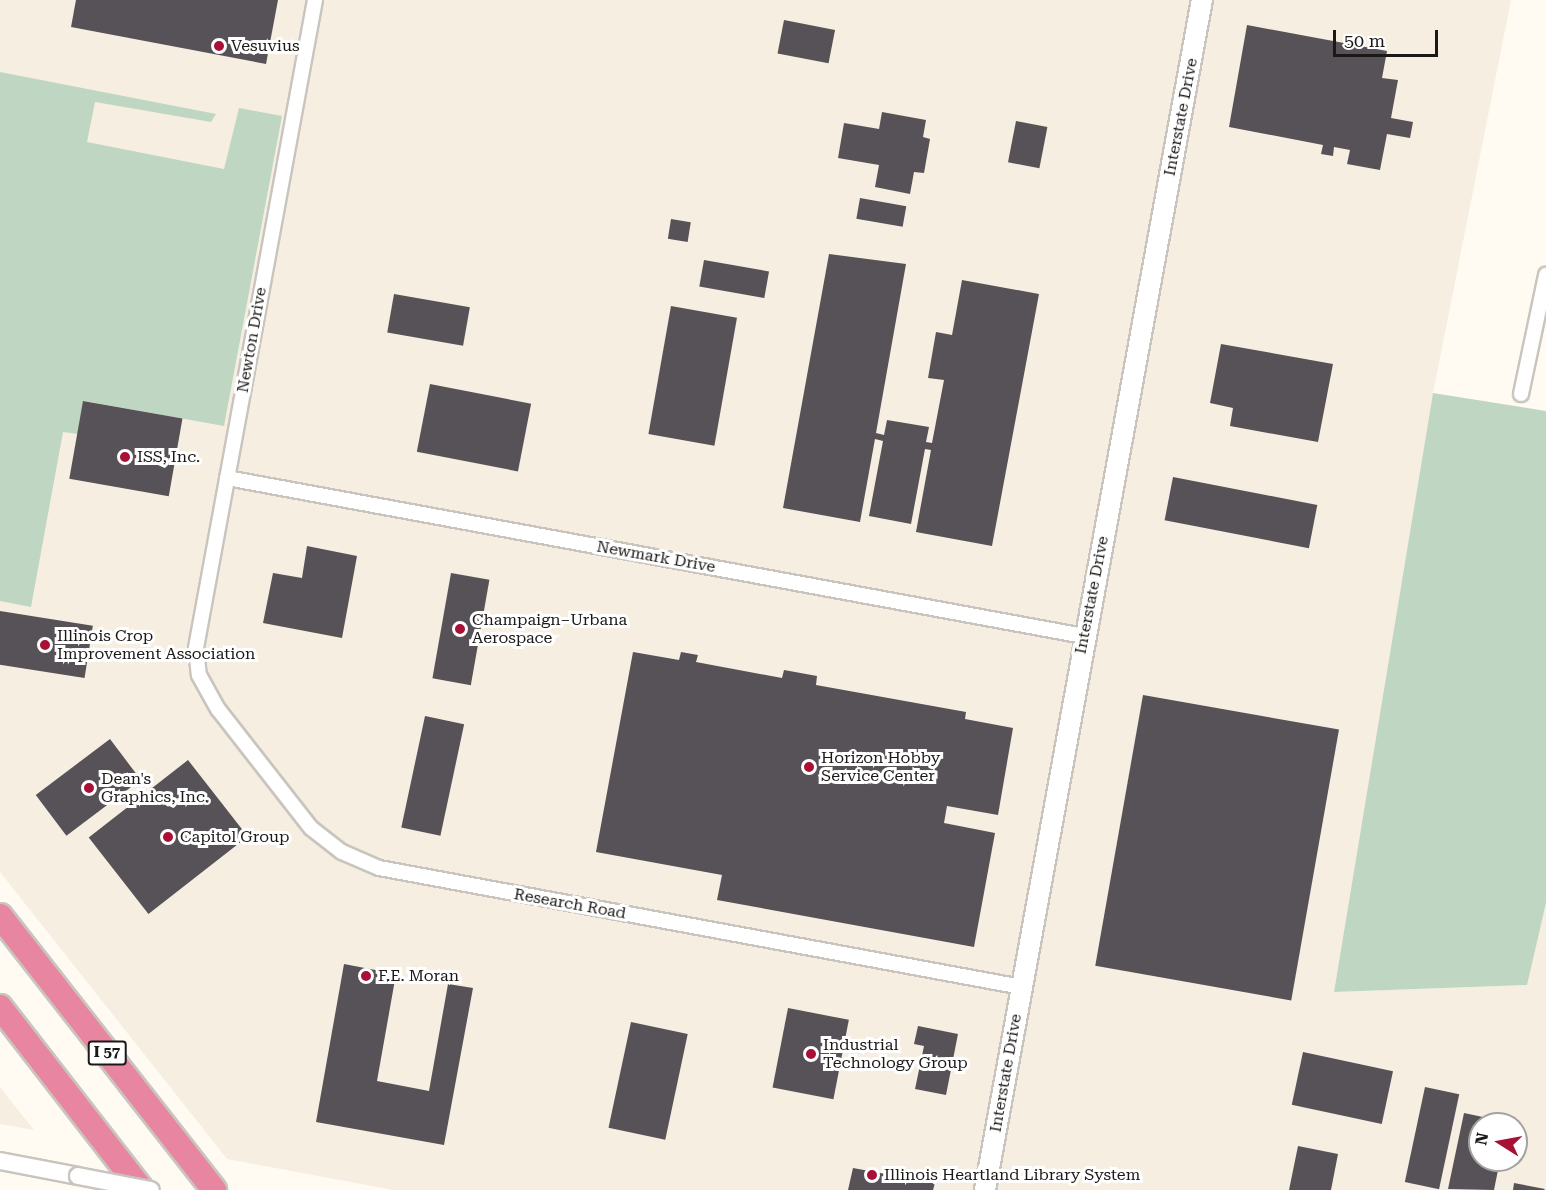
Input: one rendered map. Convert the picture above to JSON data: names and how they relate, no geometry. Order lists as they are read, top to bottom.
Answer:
{
  "streets": {
    "highway": ["I 57"],
    "main road": ["Interstate Drive"],
    "street": ["Newton Drive", "Newmark Drive", "Research Road"]
  },
  "crossings": [
    ["Interstate Drive", "Newmark Drive"],
    ["Interstate Drive", "Research Road"],
    ["Newton Drive", "Newmark Drive"],
    ["Newton Drive", "Research Road"]
  ],
  "places": [
    "Vesuvius",
    "ISS, Inc.",
    "Champaign–Urbana Aerospace",
    "Illinois Crop Improvement Association",
    "Horizon Hobby Service Center",
    "Dean's Graphics, Inc.",
    "Capitol Group",
    "F.E. Moran",
    "Industrial Technology Group",
    "Illinois Heartland Library System"
  ],
  "scale_bar": "50 m",
  "north": "left"
}
